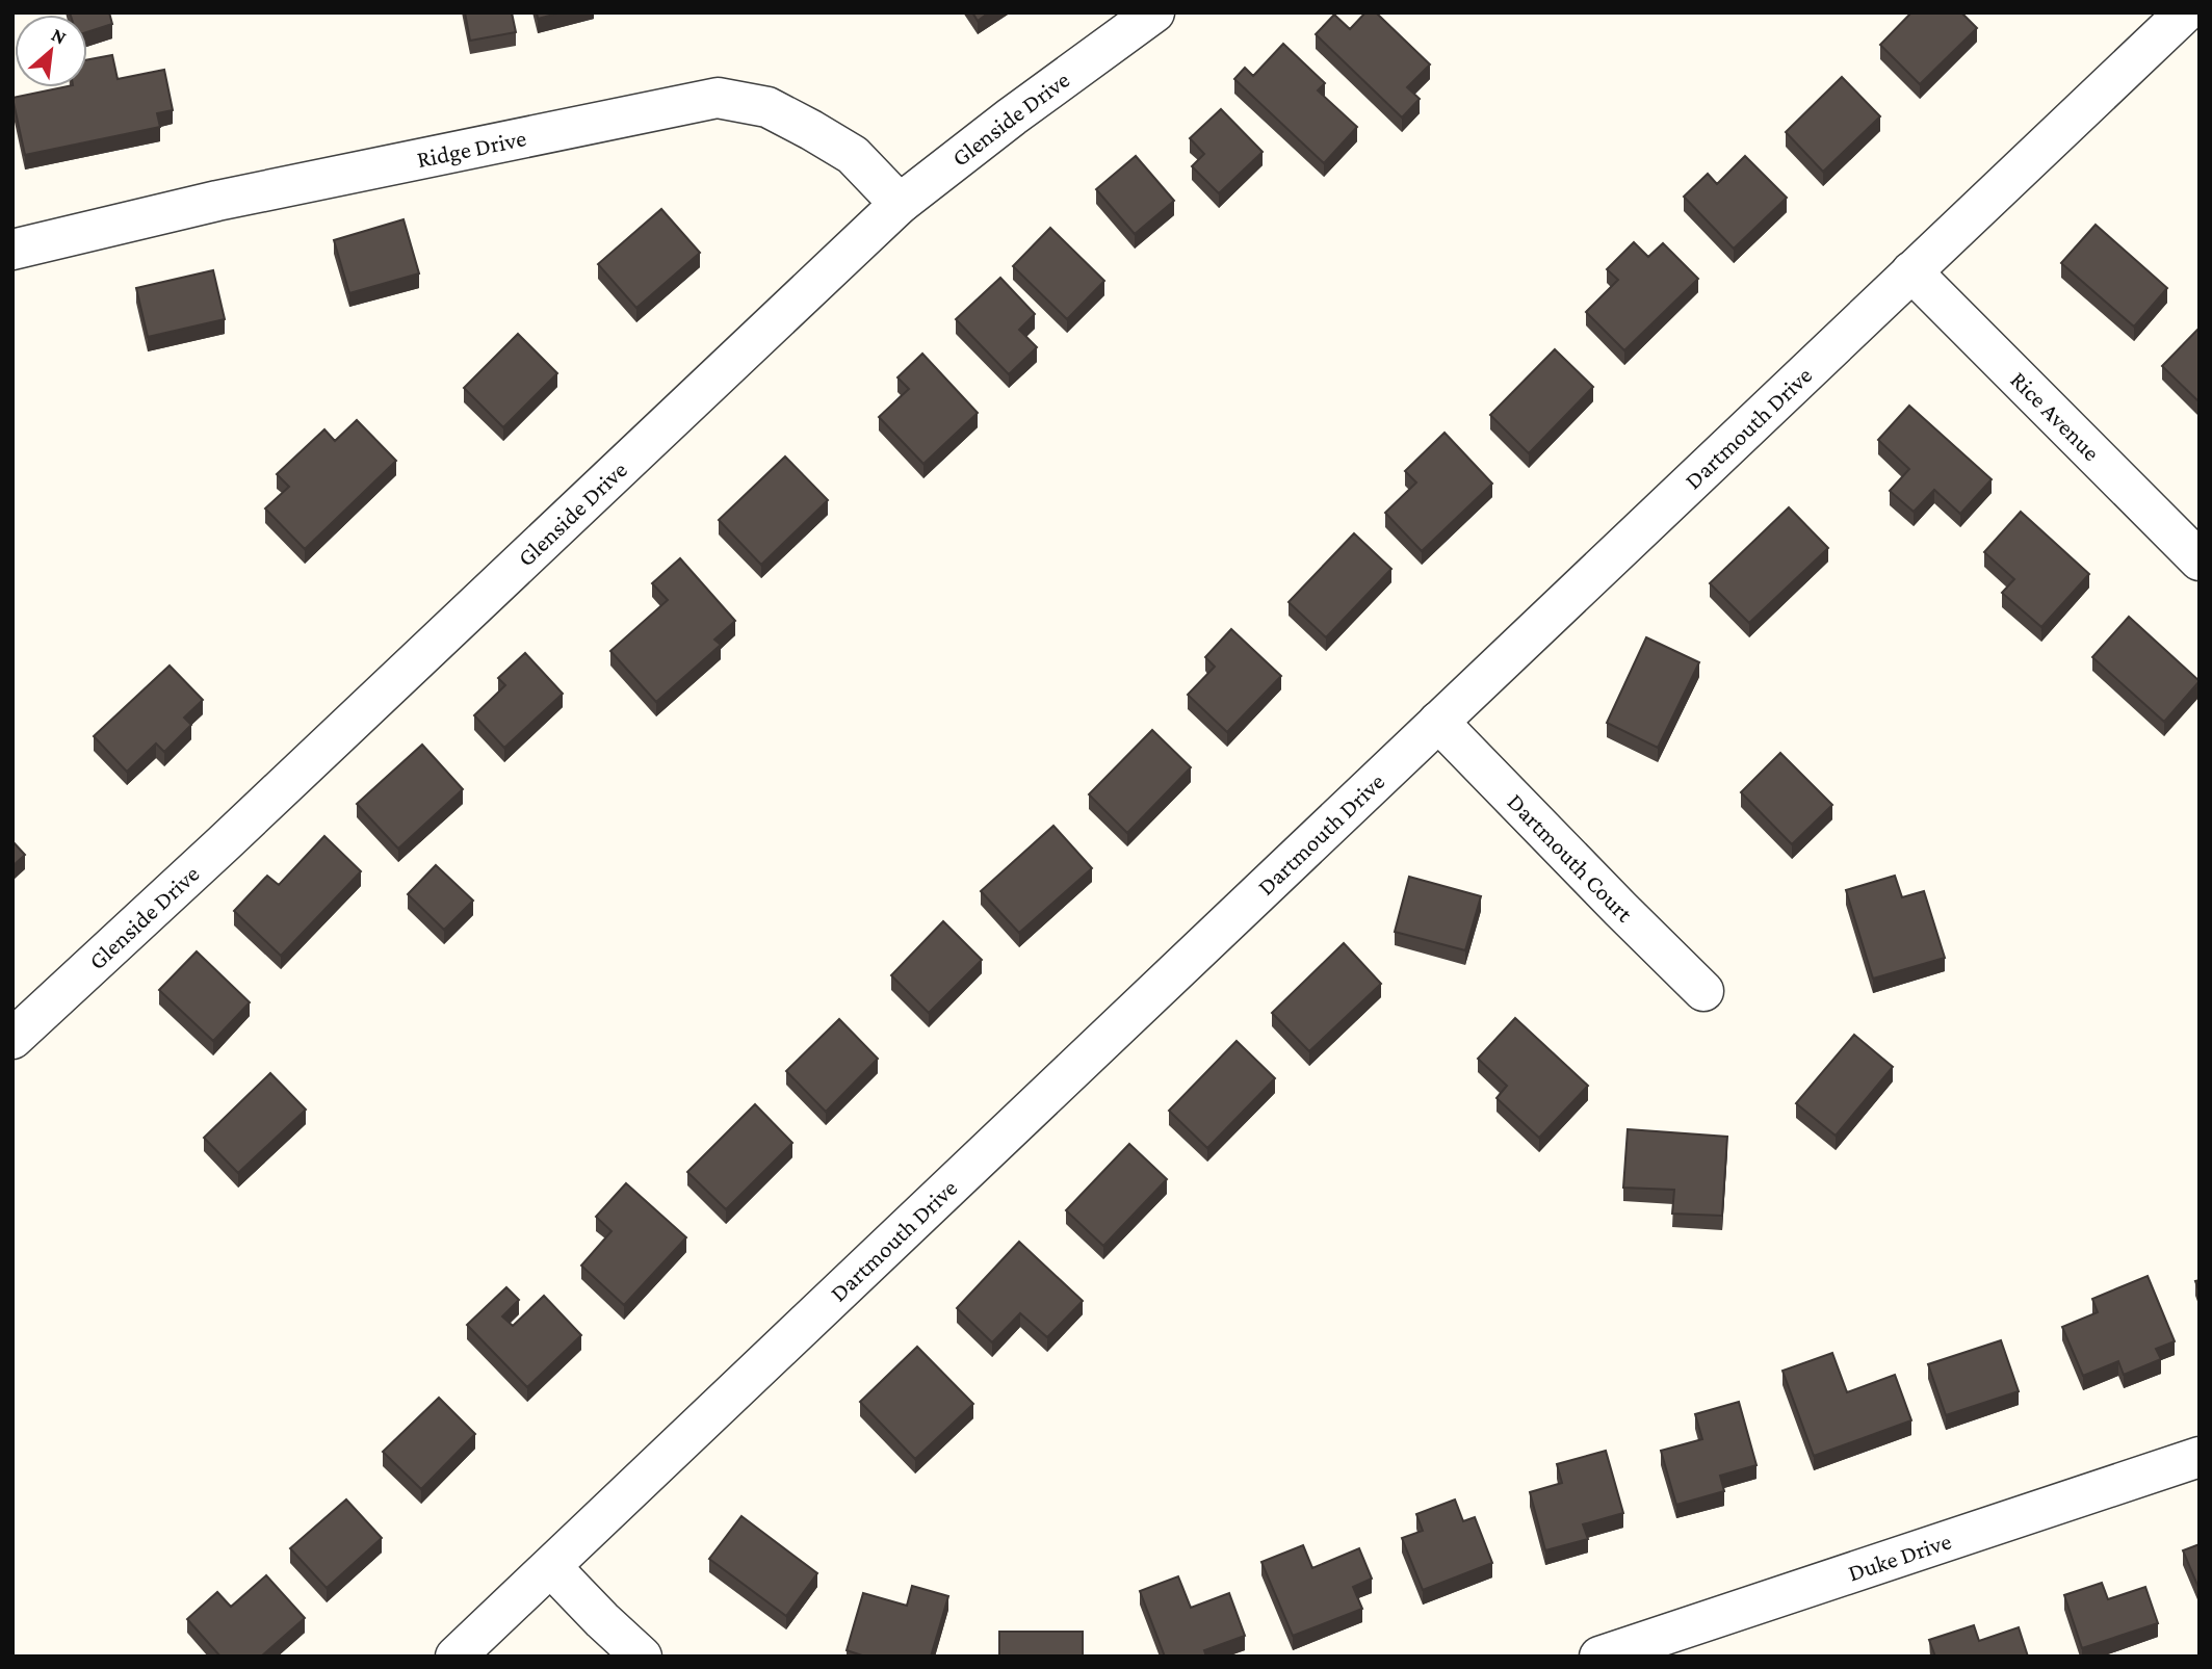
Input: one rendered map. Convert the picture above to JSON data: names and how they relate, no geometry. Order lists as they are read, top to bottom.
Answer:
{
  "streets": {
    "street": [
      "Glenside Drive",
      "Ridge Drive",
      "Rice Avenue",
      "Dartmouth Drive",
      "Dartmouth Court",
      "Duke Drive"
    ]
  },
  "crossings": [
    ["Glenside Drive", "Ridge Drive"],
    ["Rice Avenue", "Dartmouth Drive"],
    ["Dartmouth Drive", "Dartmouth Court"]
  ],
  "north": "top right"
}
